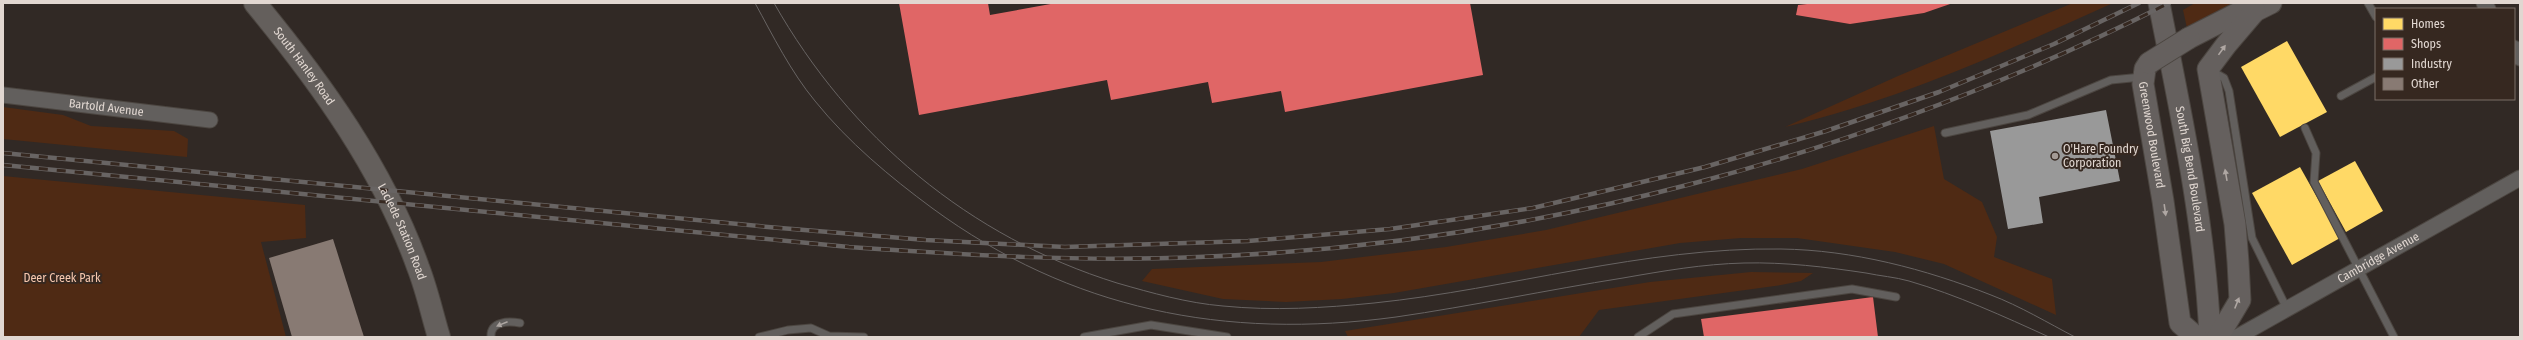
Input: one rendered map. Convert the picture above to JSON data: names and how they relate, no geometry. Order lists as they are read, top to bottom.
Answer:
{
  "streets": {
    "main road": ["South Hanley Road", "Laclede Station Road"],
    "street": [
      "Bartold Avenue",
      "Greenwood Boulevard",
      "South Big Bend Boulevard",
      "Cambridge Avenue"
    ]
  },
  "crossings": [
    ["South Hanley Road", "Laclede Station Road"]
  ],
  "parks": ["Deer Creek Park"],
  "places": ["O'Hare Foundry Corporation"],
  "legend": [
    "Homes",
    "Shops",
    "Industry",
    "Other"
  ]
}
